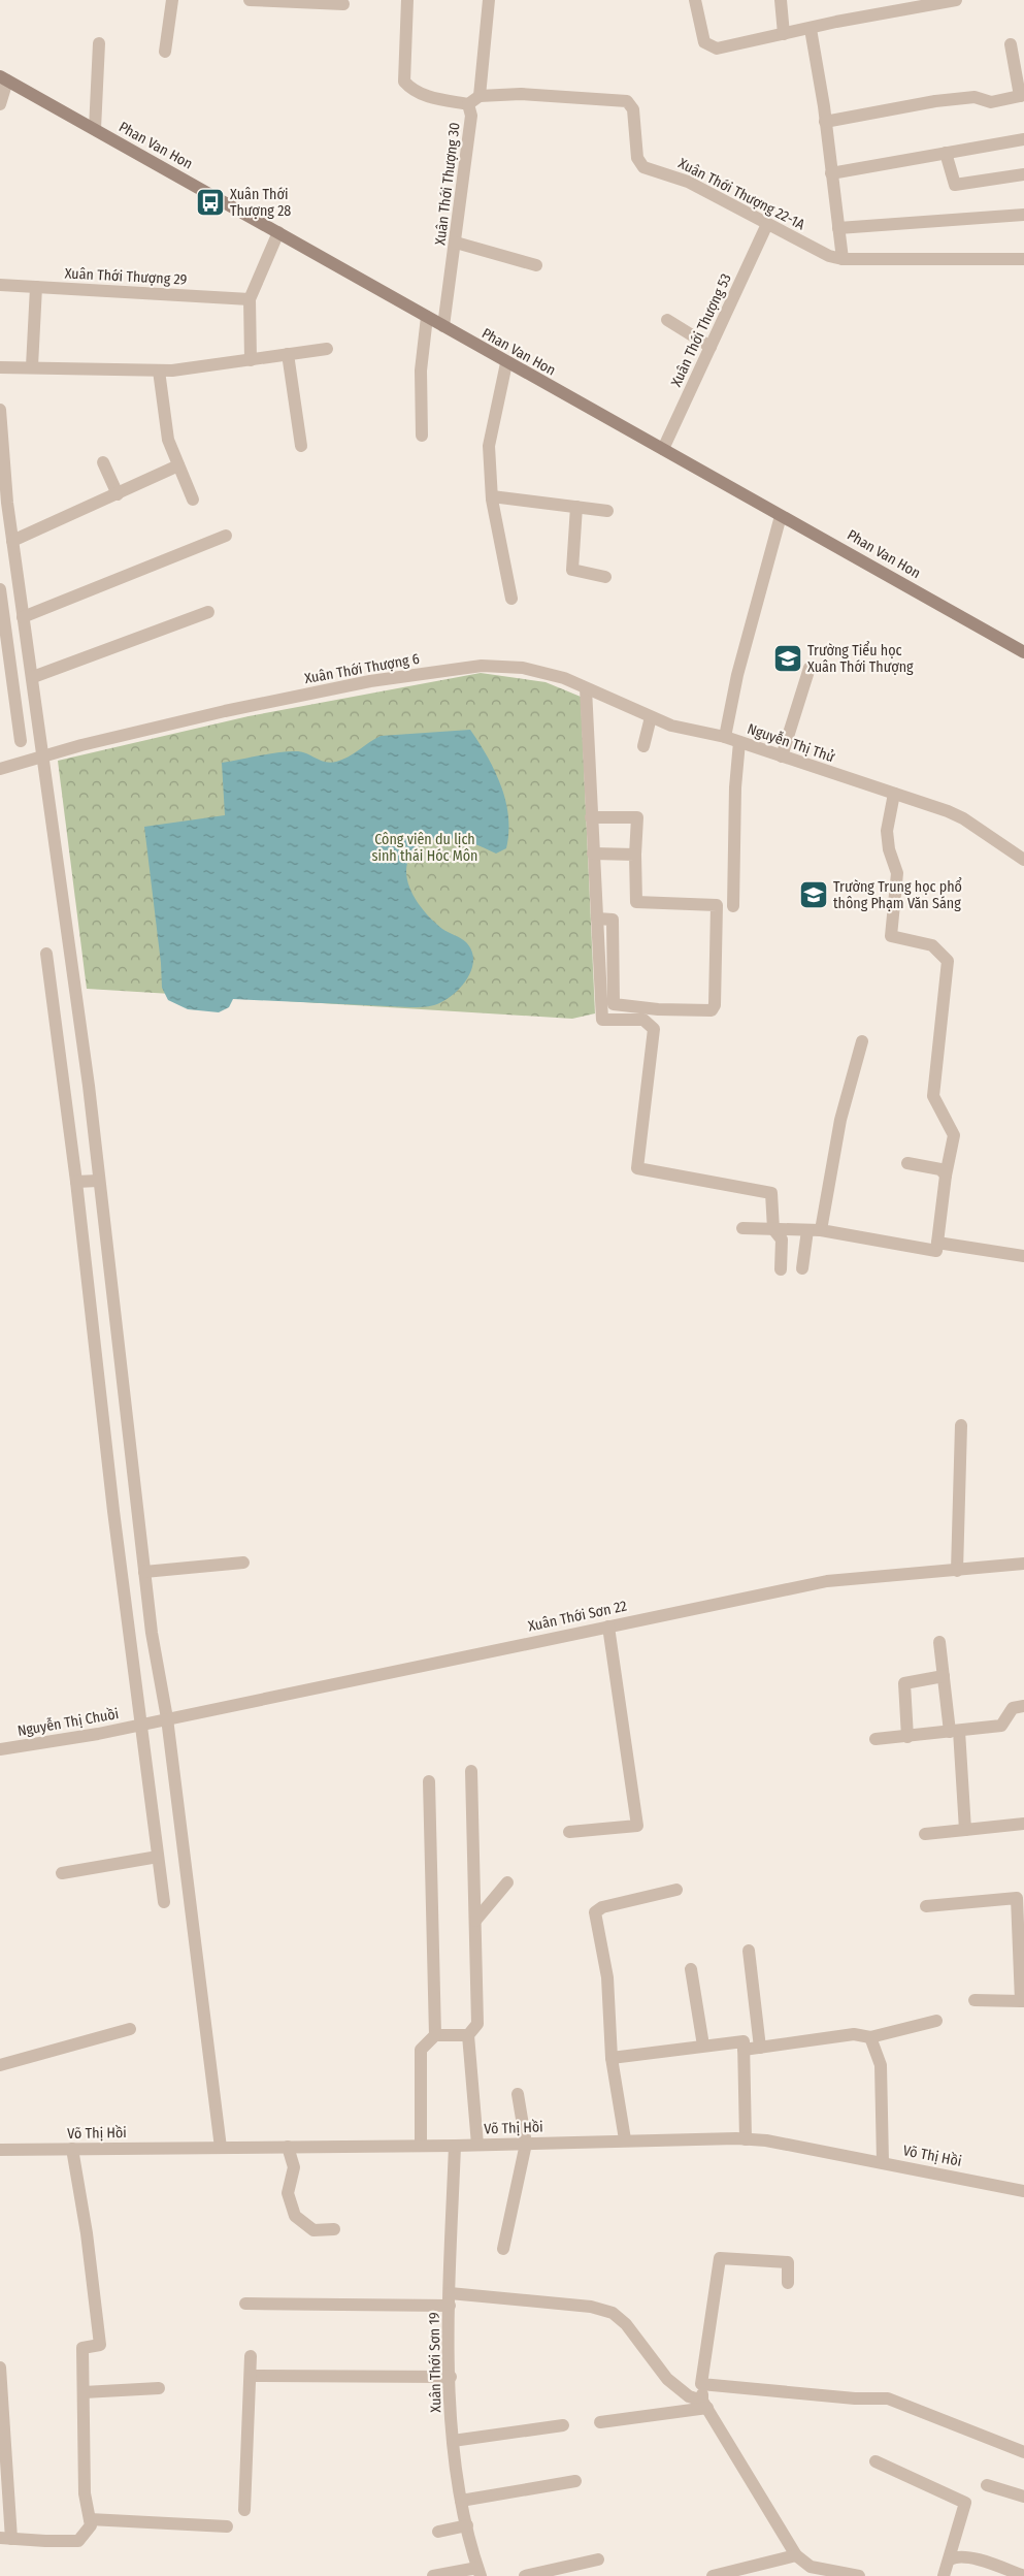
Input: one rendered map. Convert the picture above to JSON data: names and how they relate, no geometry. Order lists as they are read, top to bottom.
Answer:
{
  "streets": {
    "main road": ["Phan Van Hon"],
    "street": [
      "Xuân Thới Thượng 30",
      "Xuân Thới Thượng 22-1A",
      "Xuân Thới Thượng 29",
      "Xuân Thới Thượng 53",
      "Xuân Thới Thượng 6",
      "Nguyễn Thị Thử",
      "Xuân Thới Sơn 22",
      "Nguyễn Thị Chuồi",
      "Võ Thị Hồi",
      "Xuân Thới Sơn 19"
    ]
  },
  "crossings": [
    ["Phan Van Hon", "Xuân Thới Thượng 30"],
    ["Phan Van Hon", "Xuân Thới Thượng 53"],
    ["Phan Van Hon", "Nguyễn Thị Thử"],
    ["Xuân Thới Thượng 22-1A", "Xuân Thới Thượng 53"],
    ["Xuân Thới Thượng 6", "Nguyễn Thị Thử"],
    ["Xuân Thới Sơn 22", "Nguyễn Thị Chuồi"],
    ["Võ Thị Hồi", "Xuân Thới Sơn 19"]
  ],
  "parks": ["Công viên du lịch sinh thái Hóc Môn"],
  "places": {
    "bus stop": ["Xuân Thới Thượng 28"],
    "school or university": ["Trường Tiểu học Xuân Thới Thượng", "Trường Trung học phổ thông Phạm Văn Sáng"]
  }
}
